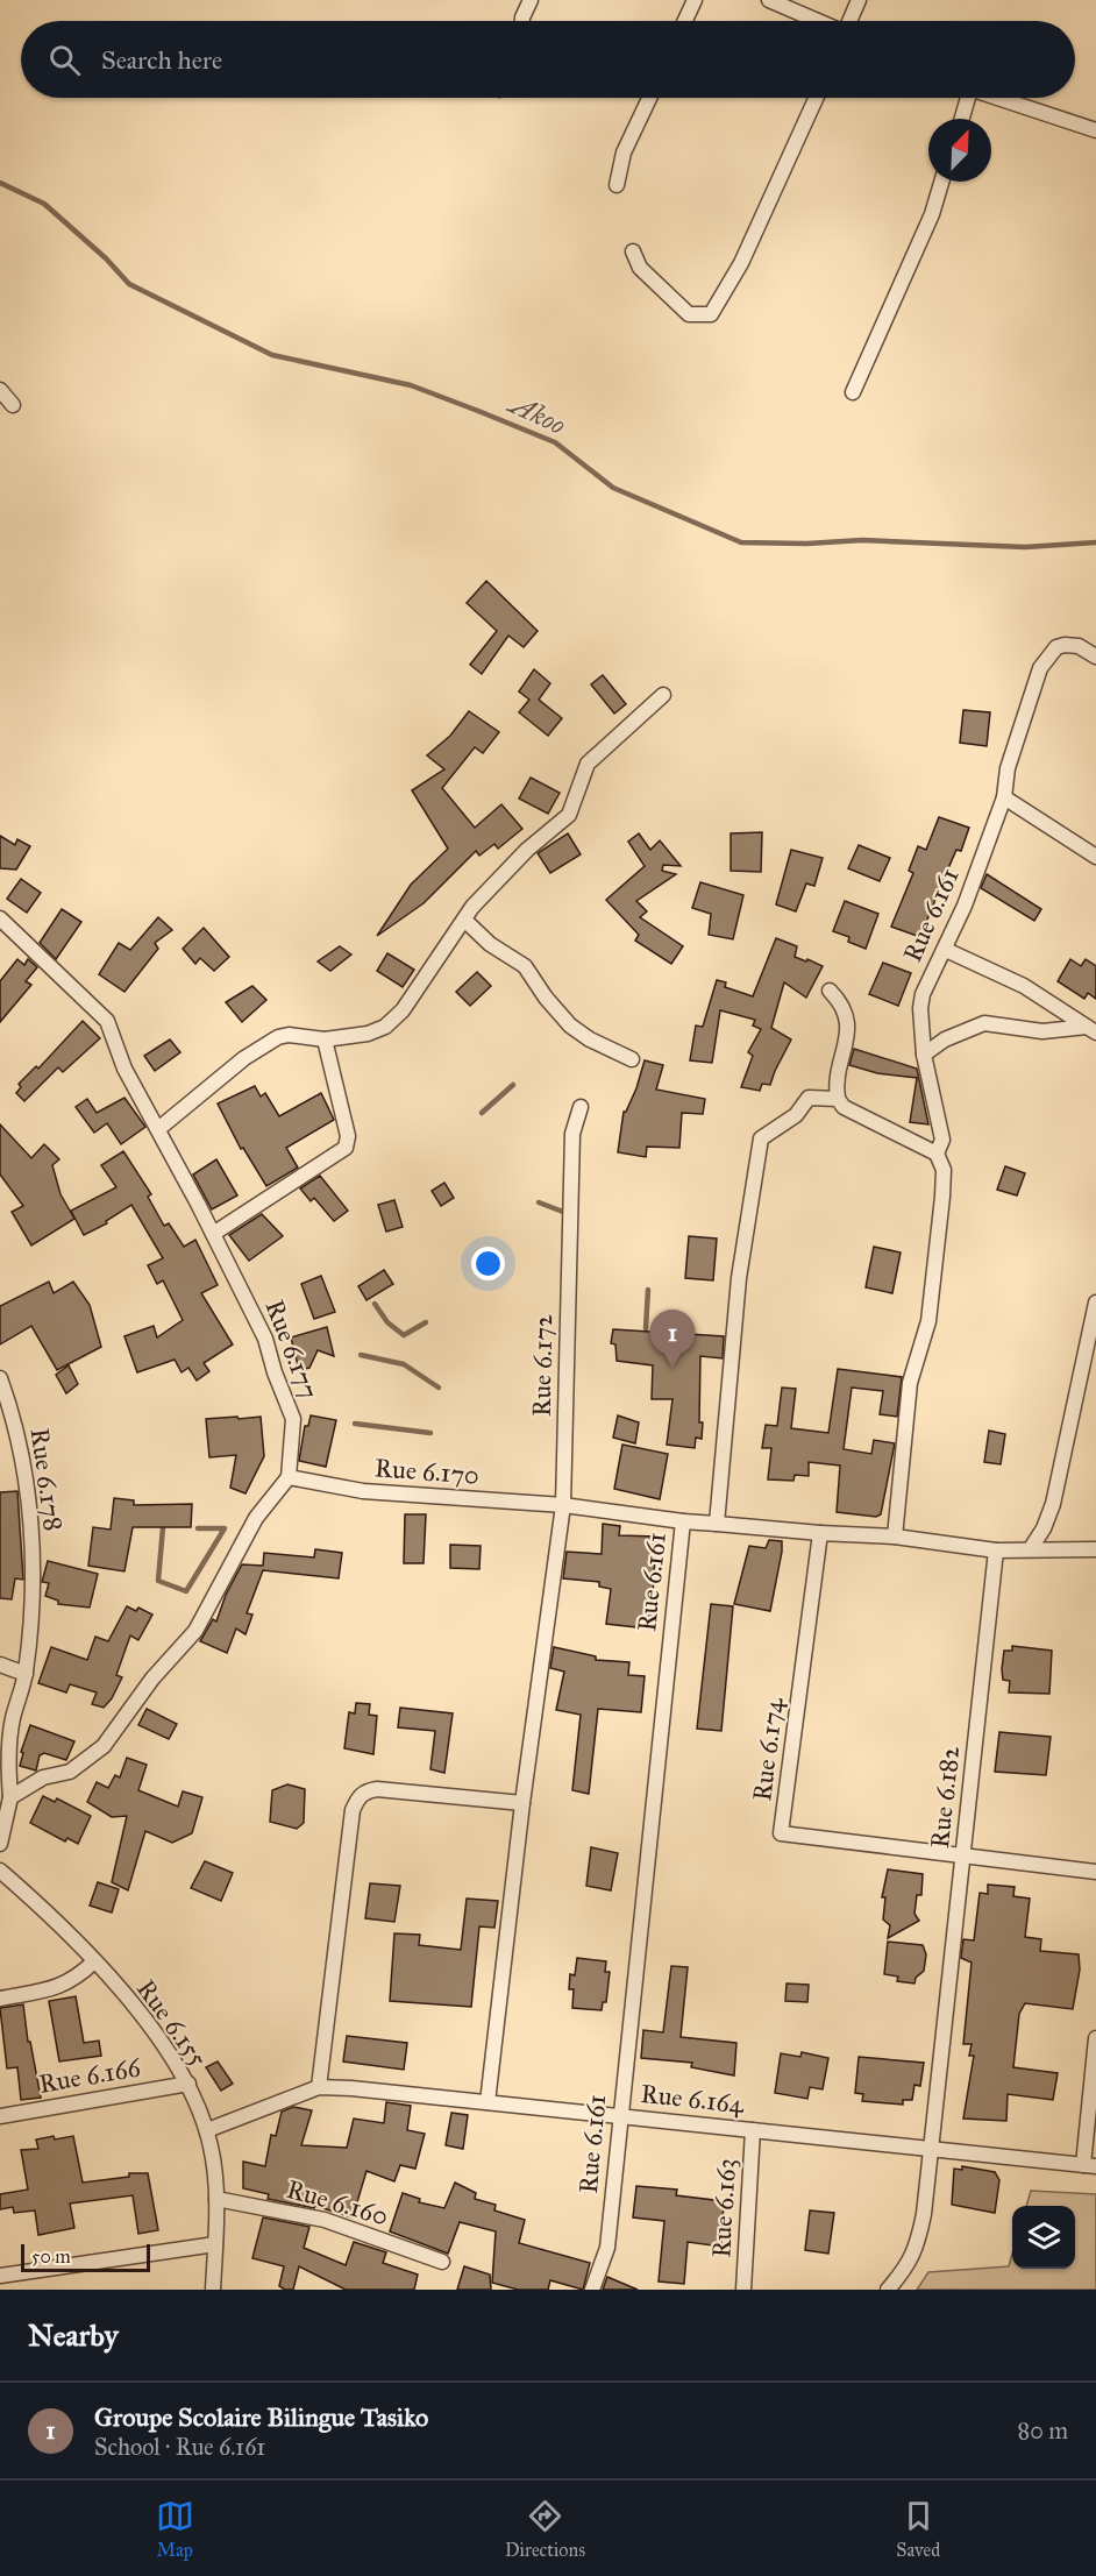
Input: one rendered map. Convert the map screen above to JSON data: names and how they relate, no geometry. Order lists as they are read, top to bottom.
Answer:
{
  "streets": {
    "street": [
      "Rue 6.161",
      "Rue 6.177",
      "Rue 6.172",
      "Rue 6.170",
      "Rue 6.178",
      "Rue 6.174",
      "Rue 6.182",
      "Rue 6.155",
      "Rue 6.166",
      "Rue 6.164",
      "Rue 6.160",
      "Rue 6.163"
    ]
  },
  "crossings": [
    ["Rue 6.161", "Rue 6.174"],
    ["Rue 6.161", "Rue 6.164"],
    ["Rue 6.177", "Rue 6.170"],
    ["Rue 6.172", "Rue 6.170"],
    ["Rue 6.172", "Rue 6.164"],
    ["Rue 6.174", "Rue 6.182"],
    ["Rue 6.182", "Rue 6.164"],
    ["Rue 6.155", "Rue 6.166"],
    ["Rue 6.155", "Rue 6.164"],
    ["Rue 6.155", "Rue 6.160"],
    ["Rue 6.164", "Rue 6.163"]
  ],
  "water": ["Akoo"],
  "scale_bar": "50 m",
  "north": "top right",
  "page": {
    "search": "Search here",
    "pins": "1",
    "scale": "50 m",
    "heading": "Nearby",
    "list": [
      {
        "mark": "1",
        "name": "Groupe Scolaire Bilingue Tasiko",
        "note": "School · Rue 6.161",
        "value": "80 m"
      }
    ],
    "nav": ["Map", "Directions", "Saved"]
  }
}
